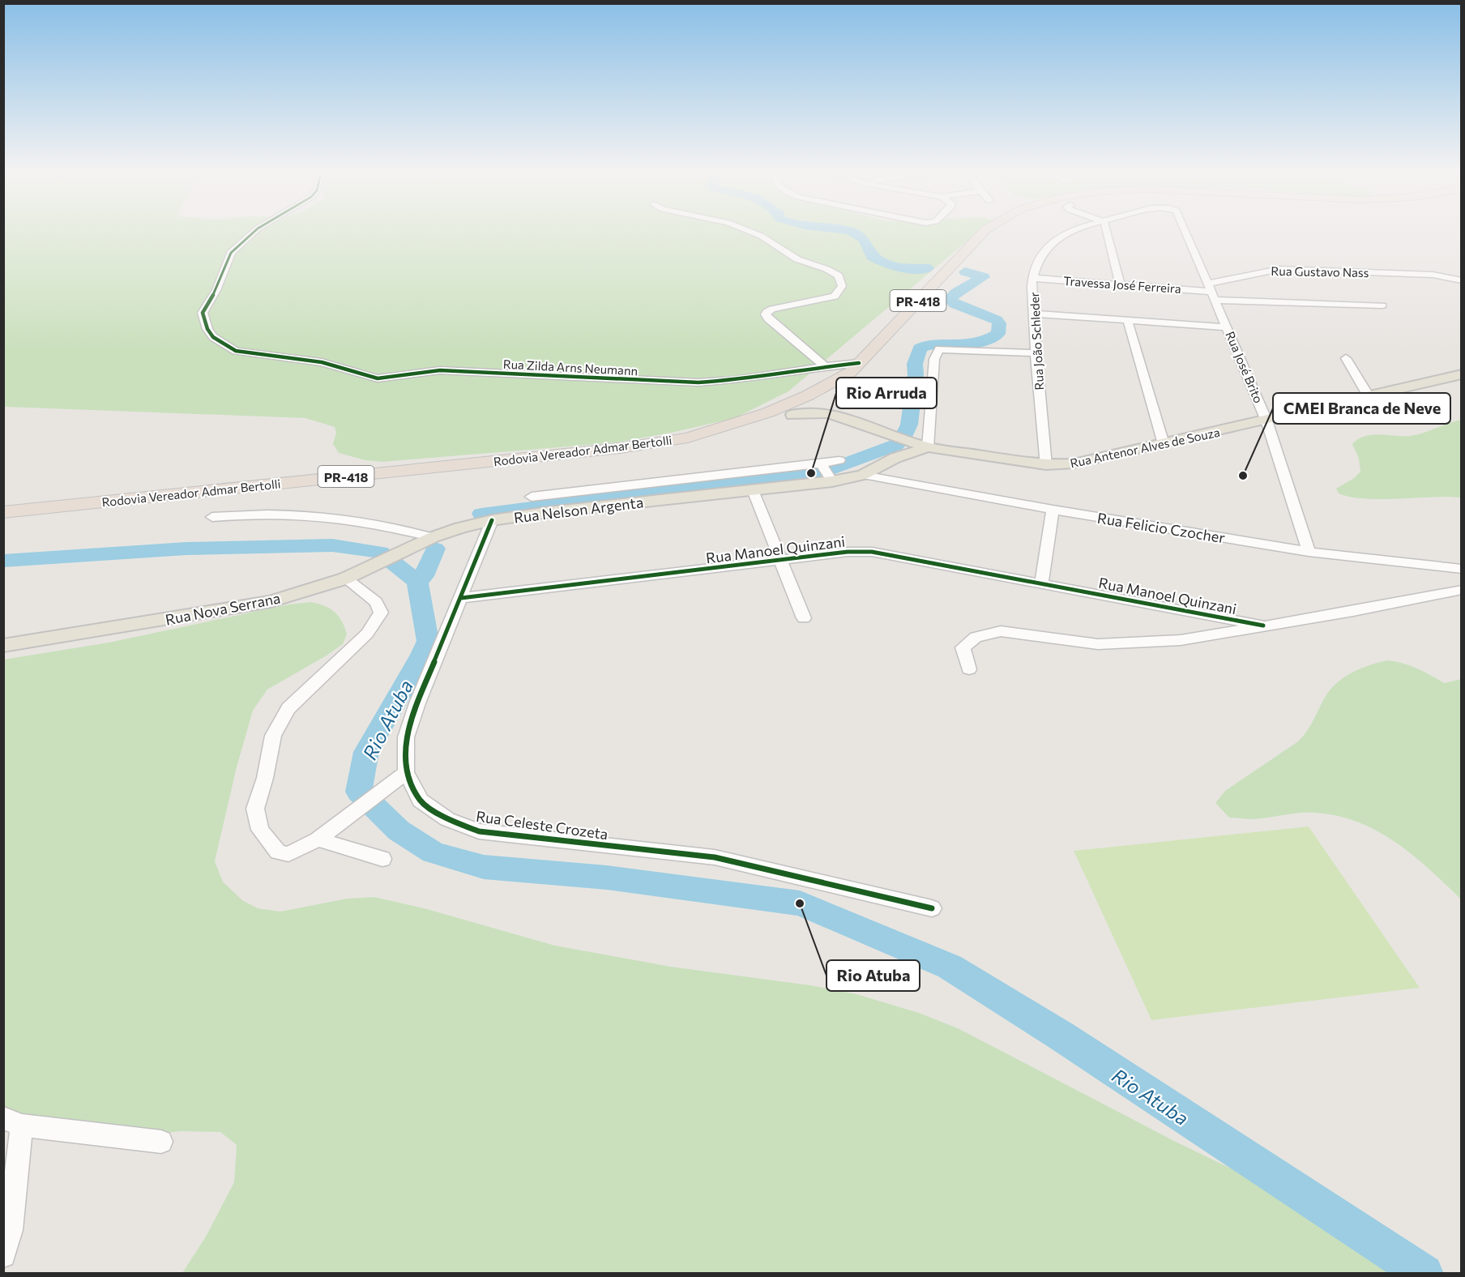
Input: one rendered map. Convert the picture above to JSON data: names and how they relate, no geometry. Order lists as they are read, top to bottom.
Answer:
{
  "streets": {
    "highway": ["PR-418", "Rodovia Vereador Admar Bertolli"],
    "main road": ["Rua Antenor Alves de Souza", "Rua Nelson Argenta", "Rua Nova Serrana"],
    "street": [
      "Rua Gustavo Nass",
      "Travessa José Ferreira",
      "Rua João Schleder",
      "Rua Zilda Arns Neumann",
      "Rua José Brito",
      "Rua Felicio Czocher",
      "Rua Manoel Quinzani",
      "Rua Celeste Crozeta"
    ]
  },
  "crossings": [
    ["Rua Gustavo Nass", "Travessa José Ferreira"],
    ["Rua Gustavo Nass", "Rua José Brito"],
    ["Travessa José Ferreira", "Rua João Schleder"],
    ["Travessa José Ferreira", "Rua José Brito"],
    ["Rua João Schleder", "Rua Antenor Alves de Souza"],
    ["Rua Zilda Arns Neumann", "Rodovia Vereador Admar Bertolli"],
    ["Rua José Brito", "Rua Antenor Alves de Souza"],
    ["Rua José Brito", "Rua Felicio Czocher"],
    ["Rua Antenor Alves de Souza", "Rua Nelson Argenta"],
    ["Rua Nelson Argenta", "Rua Felicio Czocher"],
    ["Rua Nelson Argenta", "Rua Nova Serrana"],
    ["Rua Nelson Argenta", "Rua Celeste Crozeta"],
    ["Rua Manoel Quinzani", "Rua Celeste Crozeta"]
  ],
  "water": ["Rio Atuba"],
  "places": ["Rio Arruda", "CMEI Branca de Neve", "Rio Atuba"]
}
